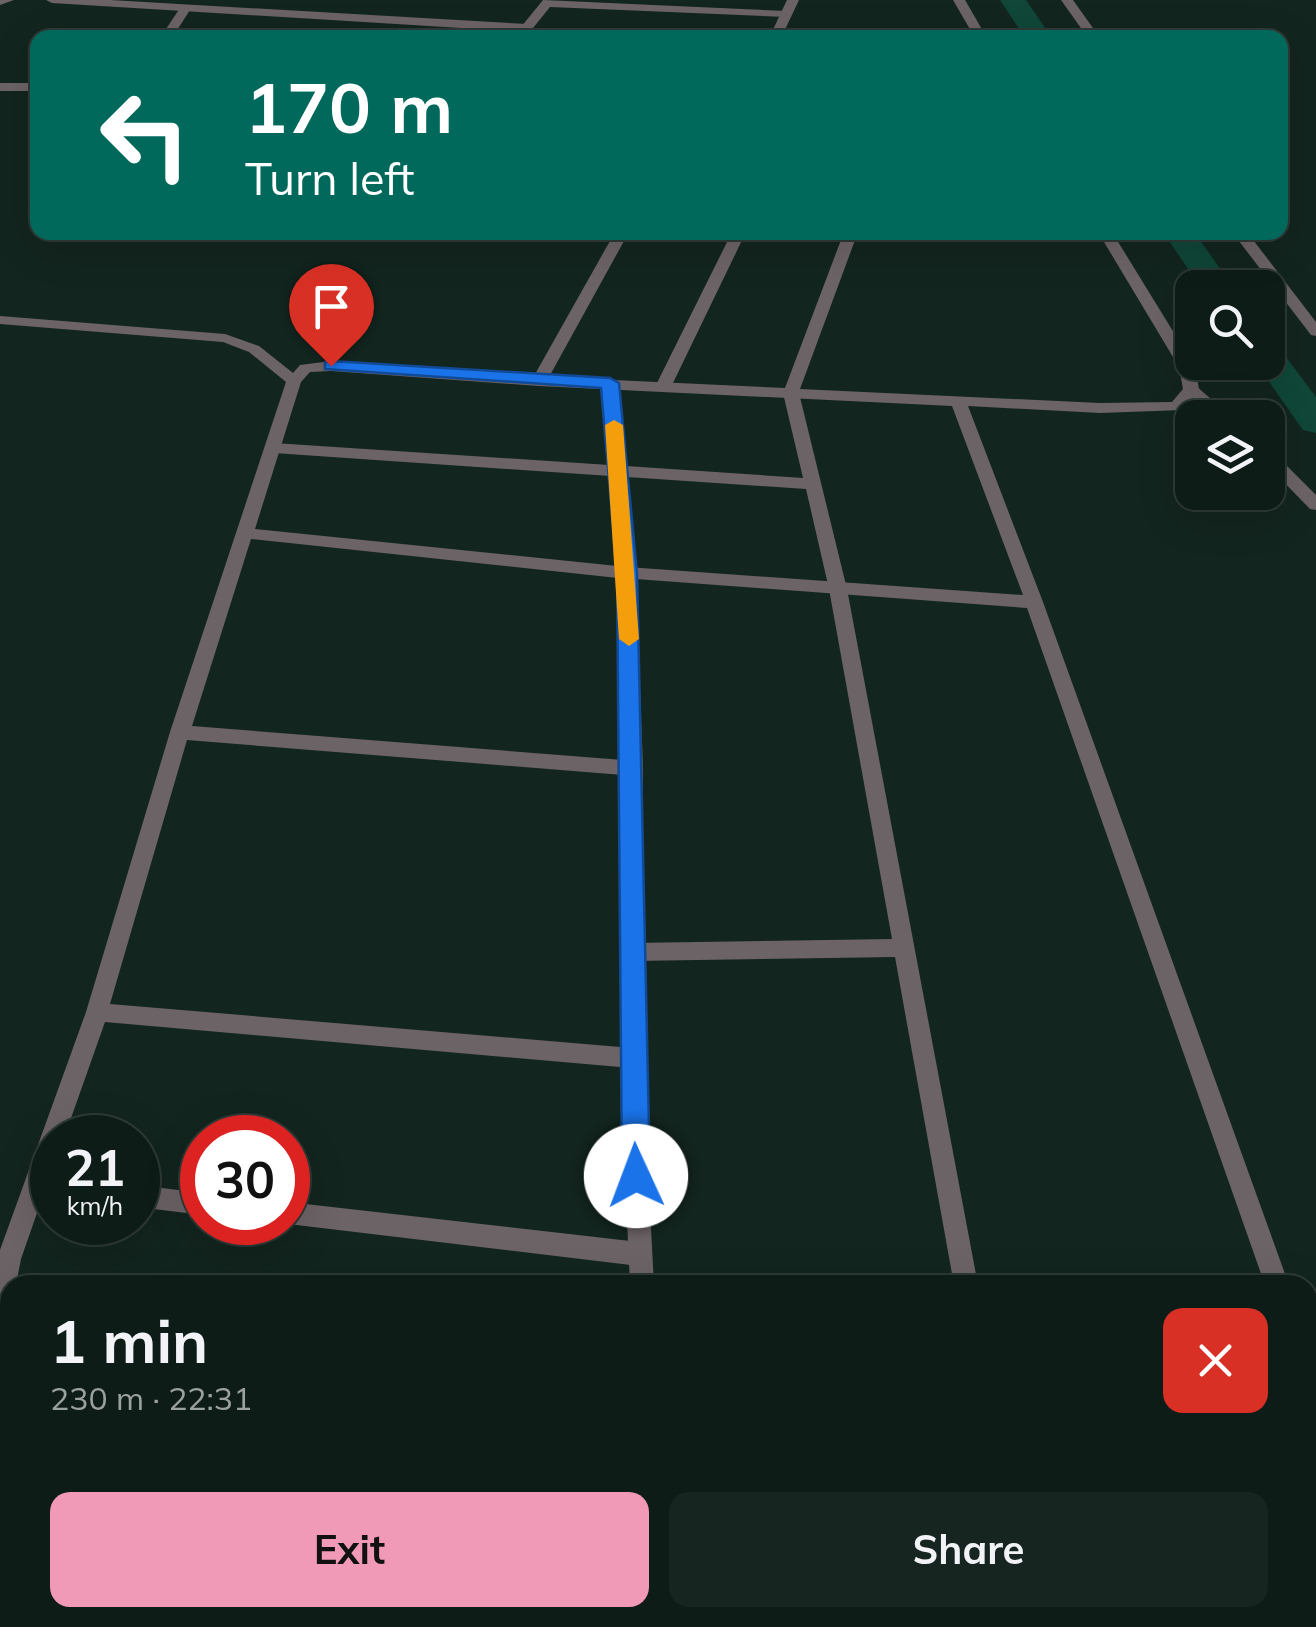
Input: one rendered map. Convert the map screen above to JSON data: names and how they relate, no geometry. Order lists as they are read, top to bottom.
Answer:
{
  "page": {
    "turn": ["170 m", "Turn left"],
    "speed": "21 km/h",
    "limit": "30",
    "heading": ["1 min", "230 m · 22:31"],
    "buttons": ["Exit", "Share"]
  }
}
